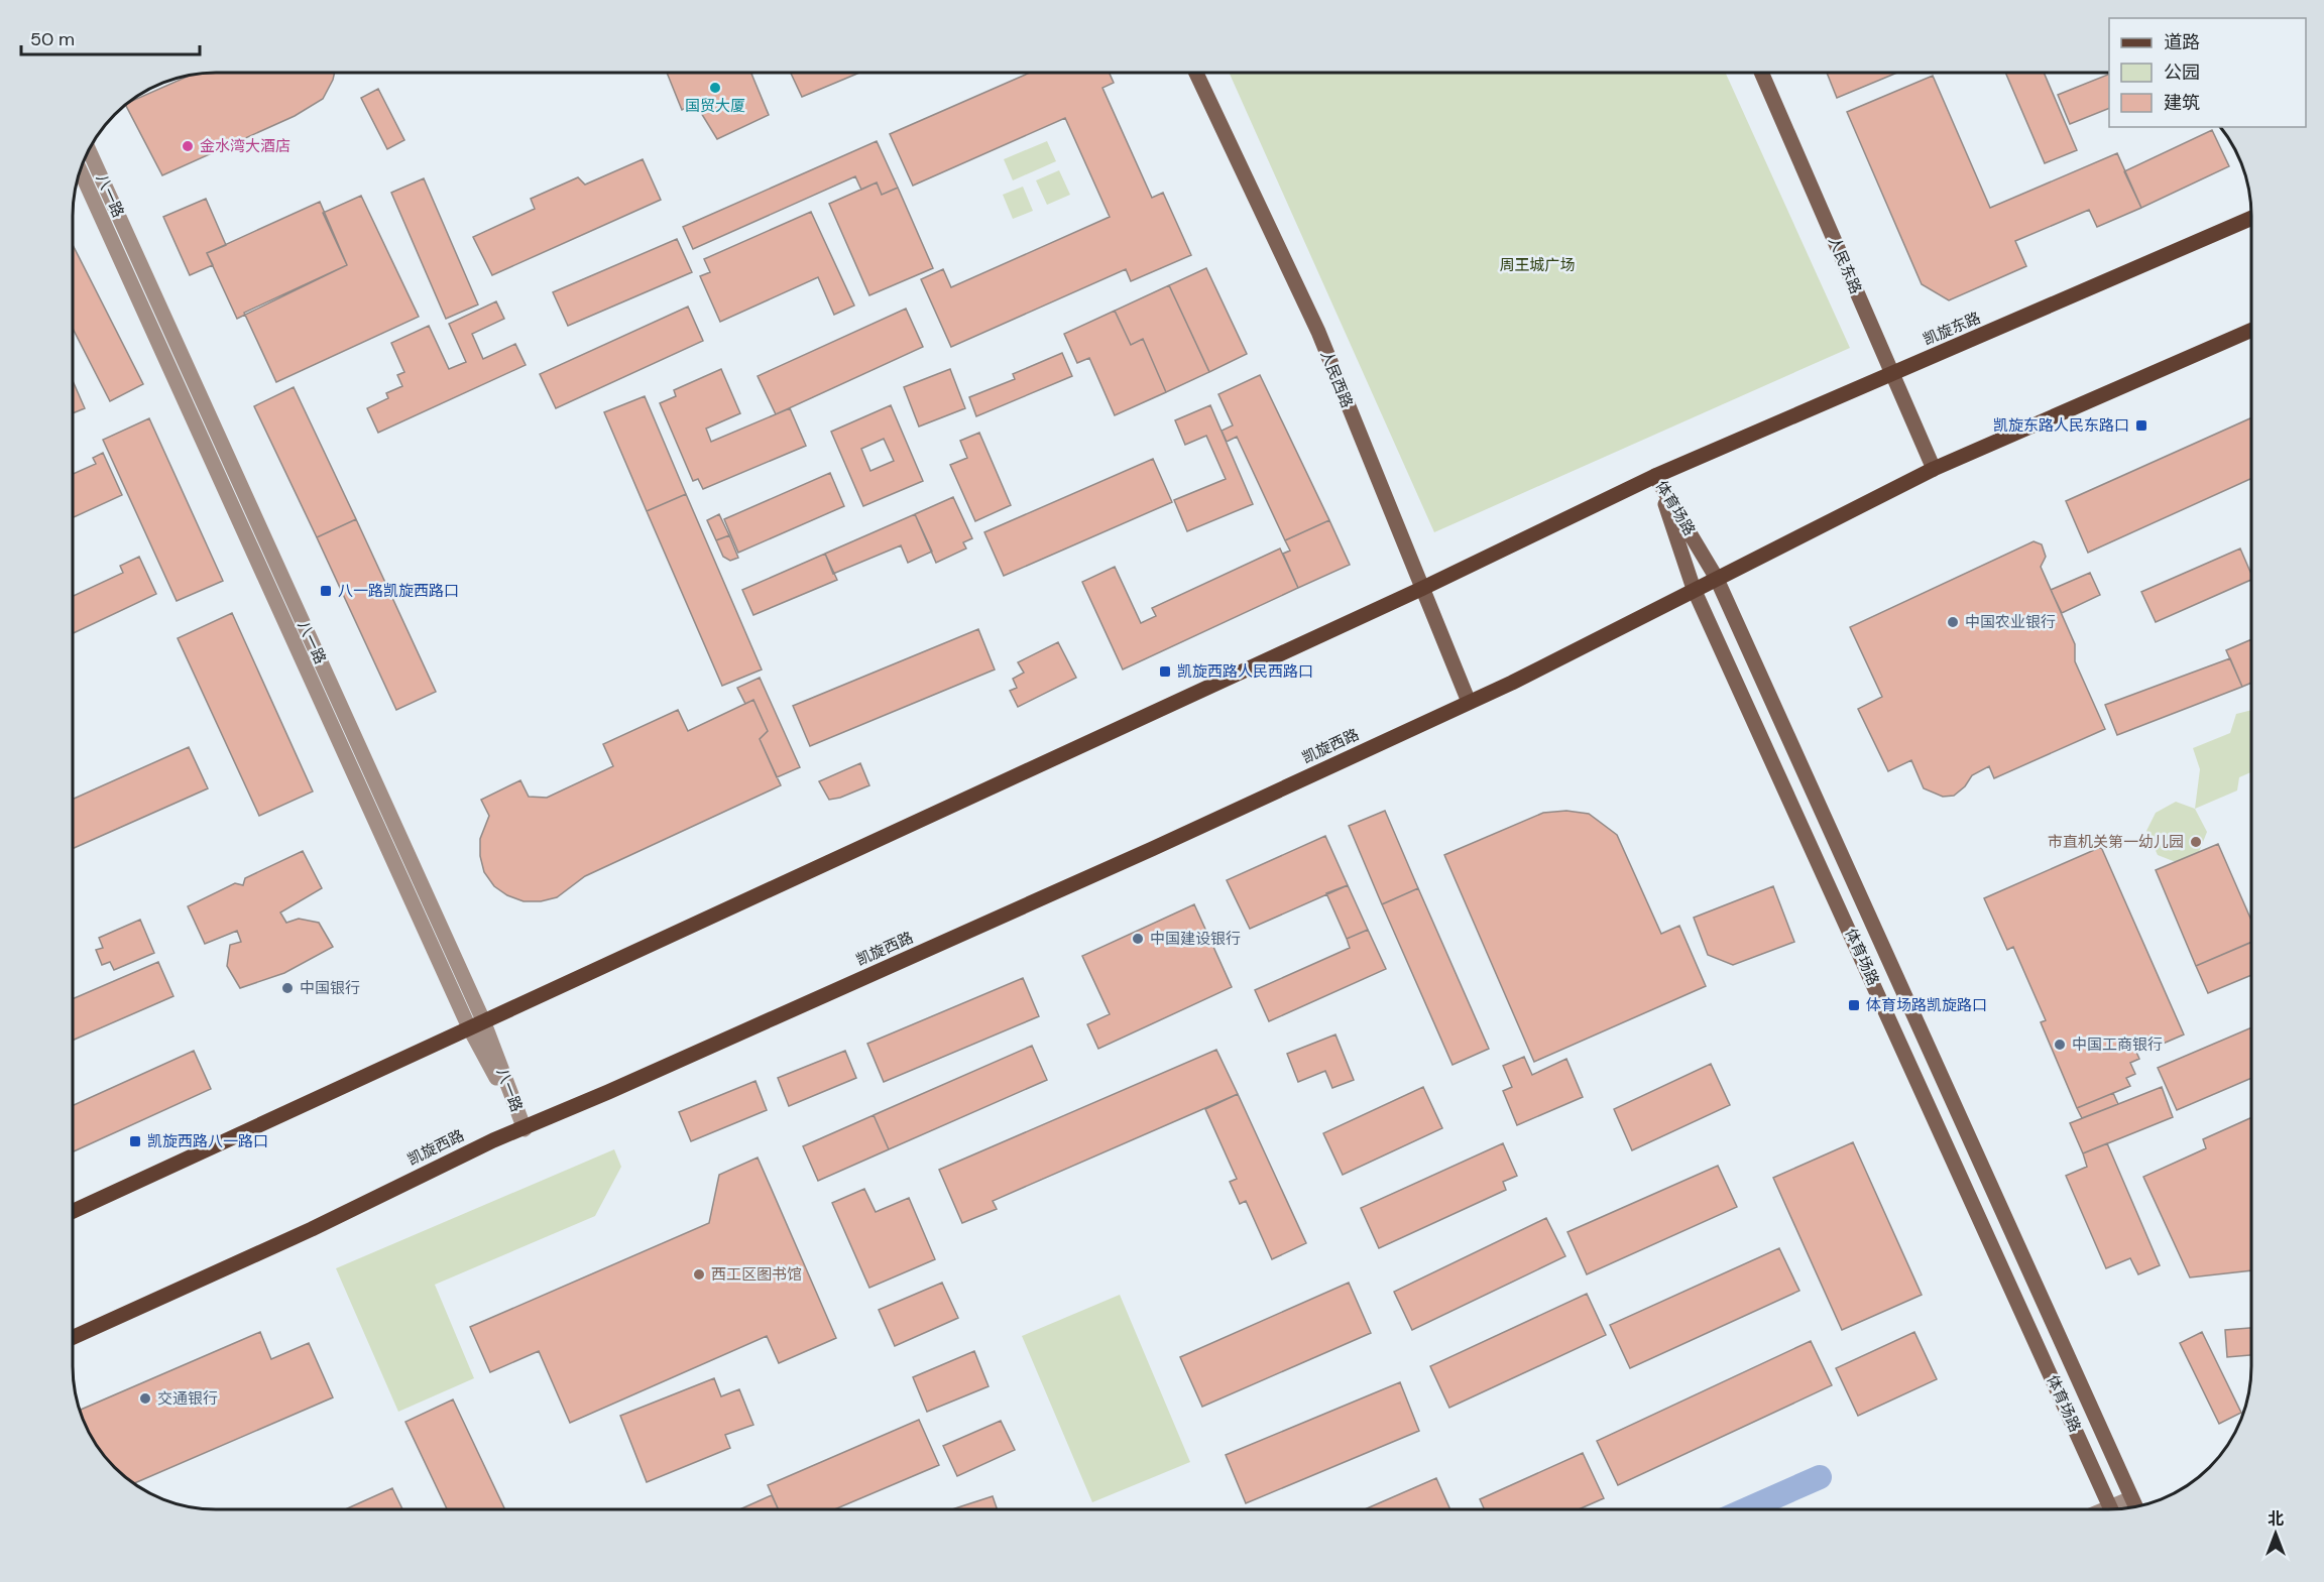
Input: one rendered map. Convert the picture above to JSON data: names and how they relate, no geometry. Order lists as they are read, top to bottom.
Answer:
{
  "streets": {
    "main road": [
      "人民东路",
      "凯旋东路",
      "人民西路",
      "体育场路",
      "凯旋西路"
    ],
    "street": ["八一路"]
  },
  "crossings": [
    ["八一路", "凯旋西路"],
    ["人民东路", "凯旋东路"],
    ["凯旋东路", "体育场路"],
    ["人民西路", "凯旋西路"],
    ["体育场路", "凯旋西路"]
  ],
  "parks": ["周王城广场"],
  "places": {
    "other": [
      "国贸大厦",
      "金水湾大酒店",
      "中国农业银行",
      "市直机关第一幼儿园",
      "中国建设银行",
      "中国银行",
      "中国工商银行",
      "西工区图书馆",
      "交通银行"
    ],
    "transit": [
      "凯旋东路人民东路口",
      "八一路凯旋西路口",
      "凯旋西路人民西路口",
      "体育场路凯旋路口",
      "凯旋西路八一路口"
    ]
  },
  "legend": ["道路", "公园", "建筑"],
  "scale_bar": "50 m",
  "north": "top"
}
